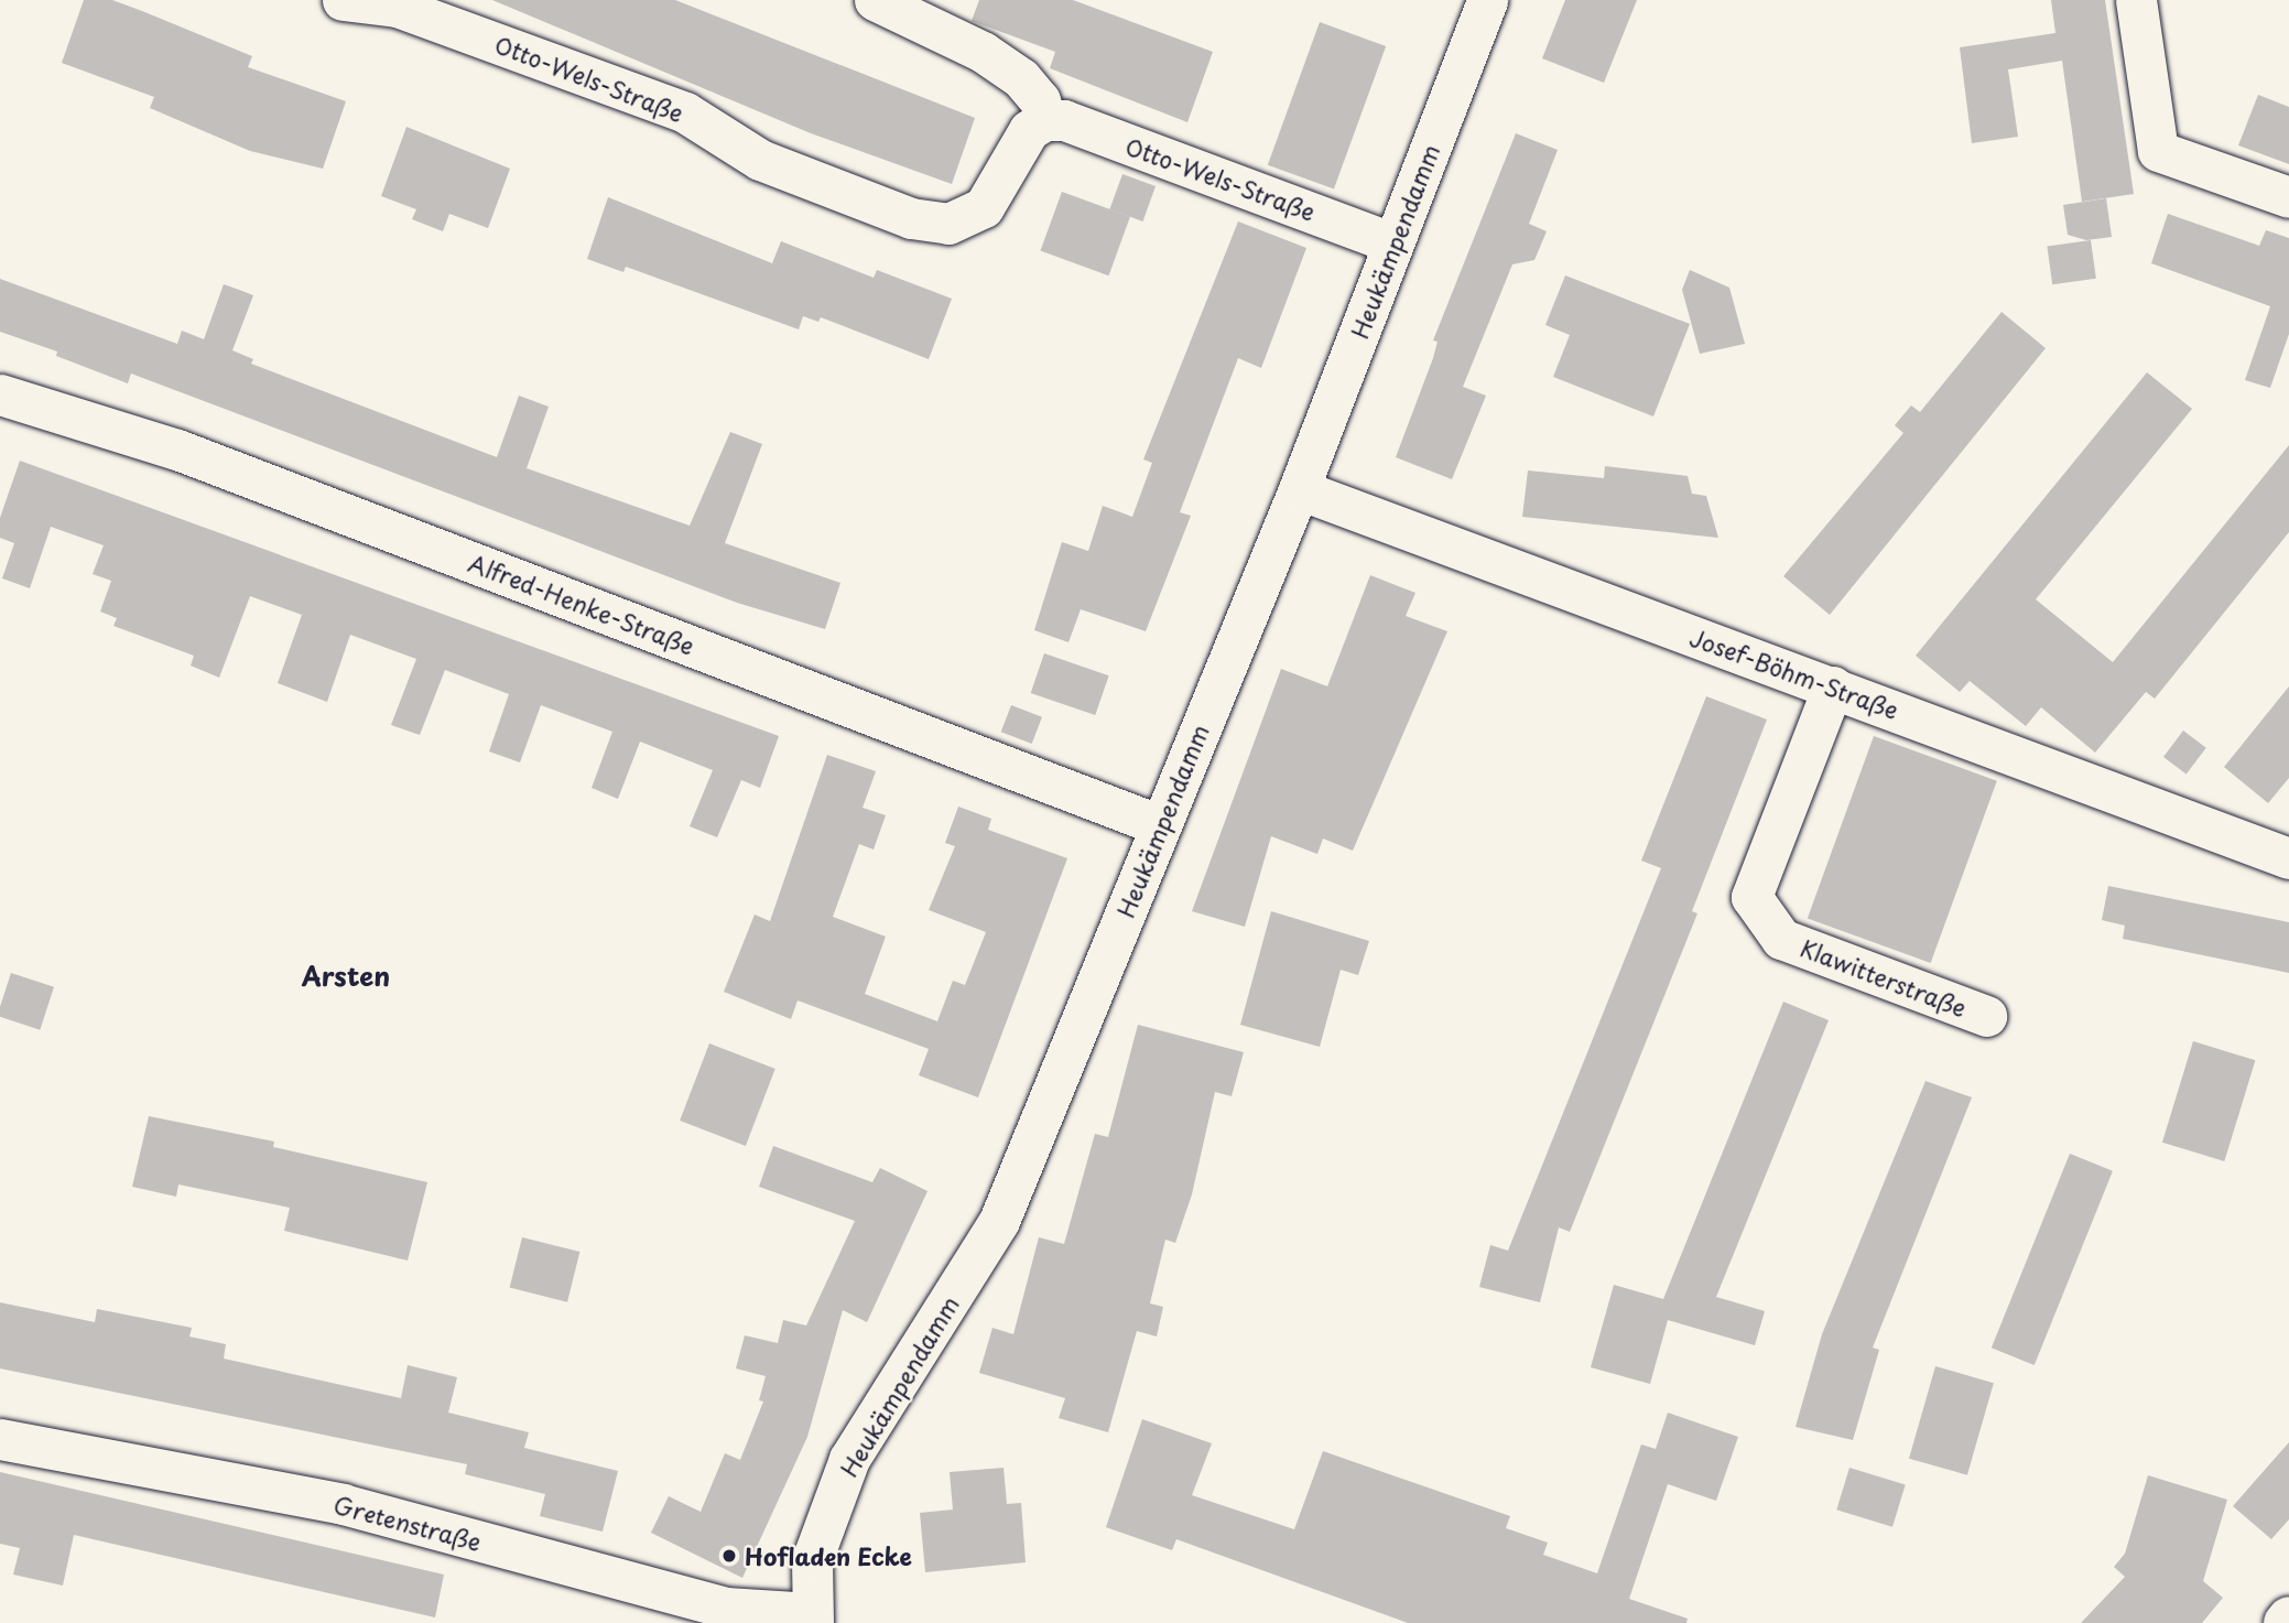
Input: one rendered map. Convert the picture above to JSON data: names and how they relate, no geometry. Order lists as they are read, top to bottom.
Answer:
{
  "streets": {
    "street": [
      "Otto-Wels-Straße",
      "Heukämpendamm",
      "Alfred-Henke-Straße",
      "Josef-Böhm-Straße",
      "Klawitterstraße",
      "Gretenstraße"
    ]
  },
  "crossings": [
    ["Otto-Wels-Straße", "Heukämpendamm"],
    ["Heukämpendamm", "Alfred-Henke-Straße"],
    ["Heukämpendamm", "Josef-Böhm-Straße"],
    ["Heukämpendamm", "Gretenstraße"],
    ["Josef-Böhm-Straße", "Klawitterstraße"]
  ],
  "districts": ["Arsten"],
  "places": ["Hofladen Ecke"]
}
